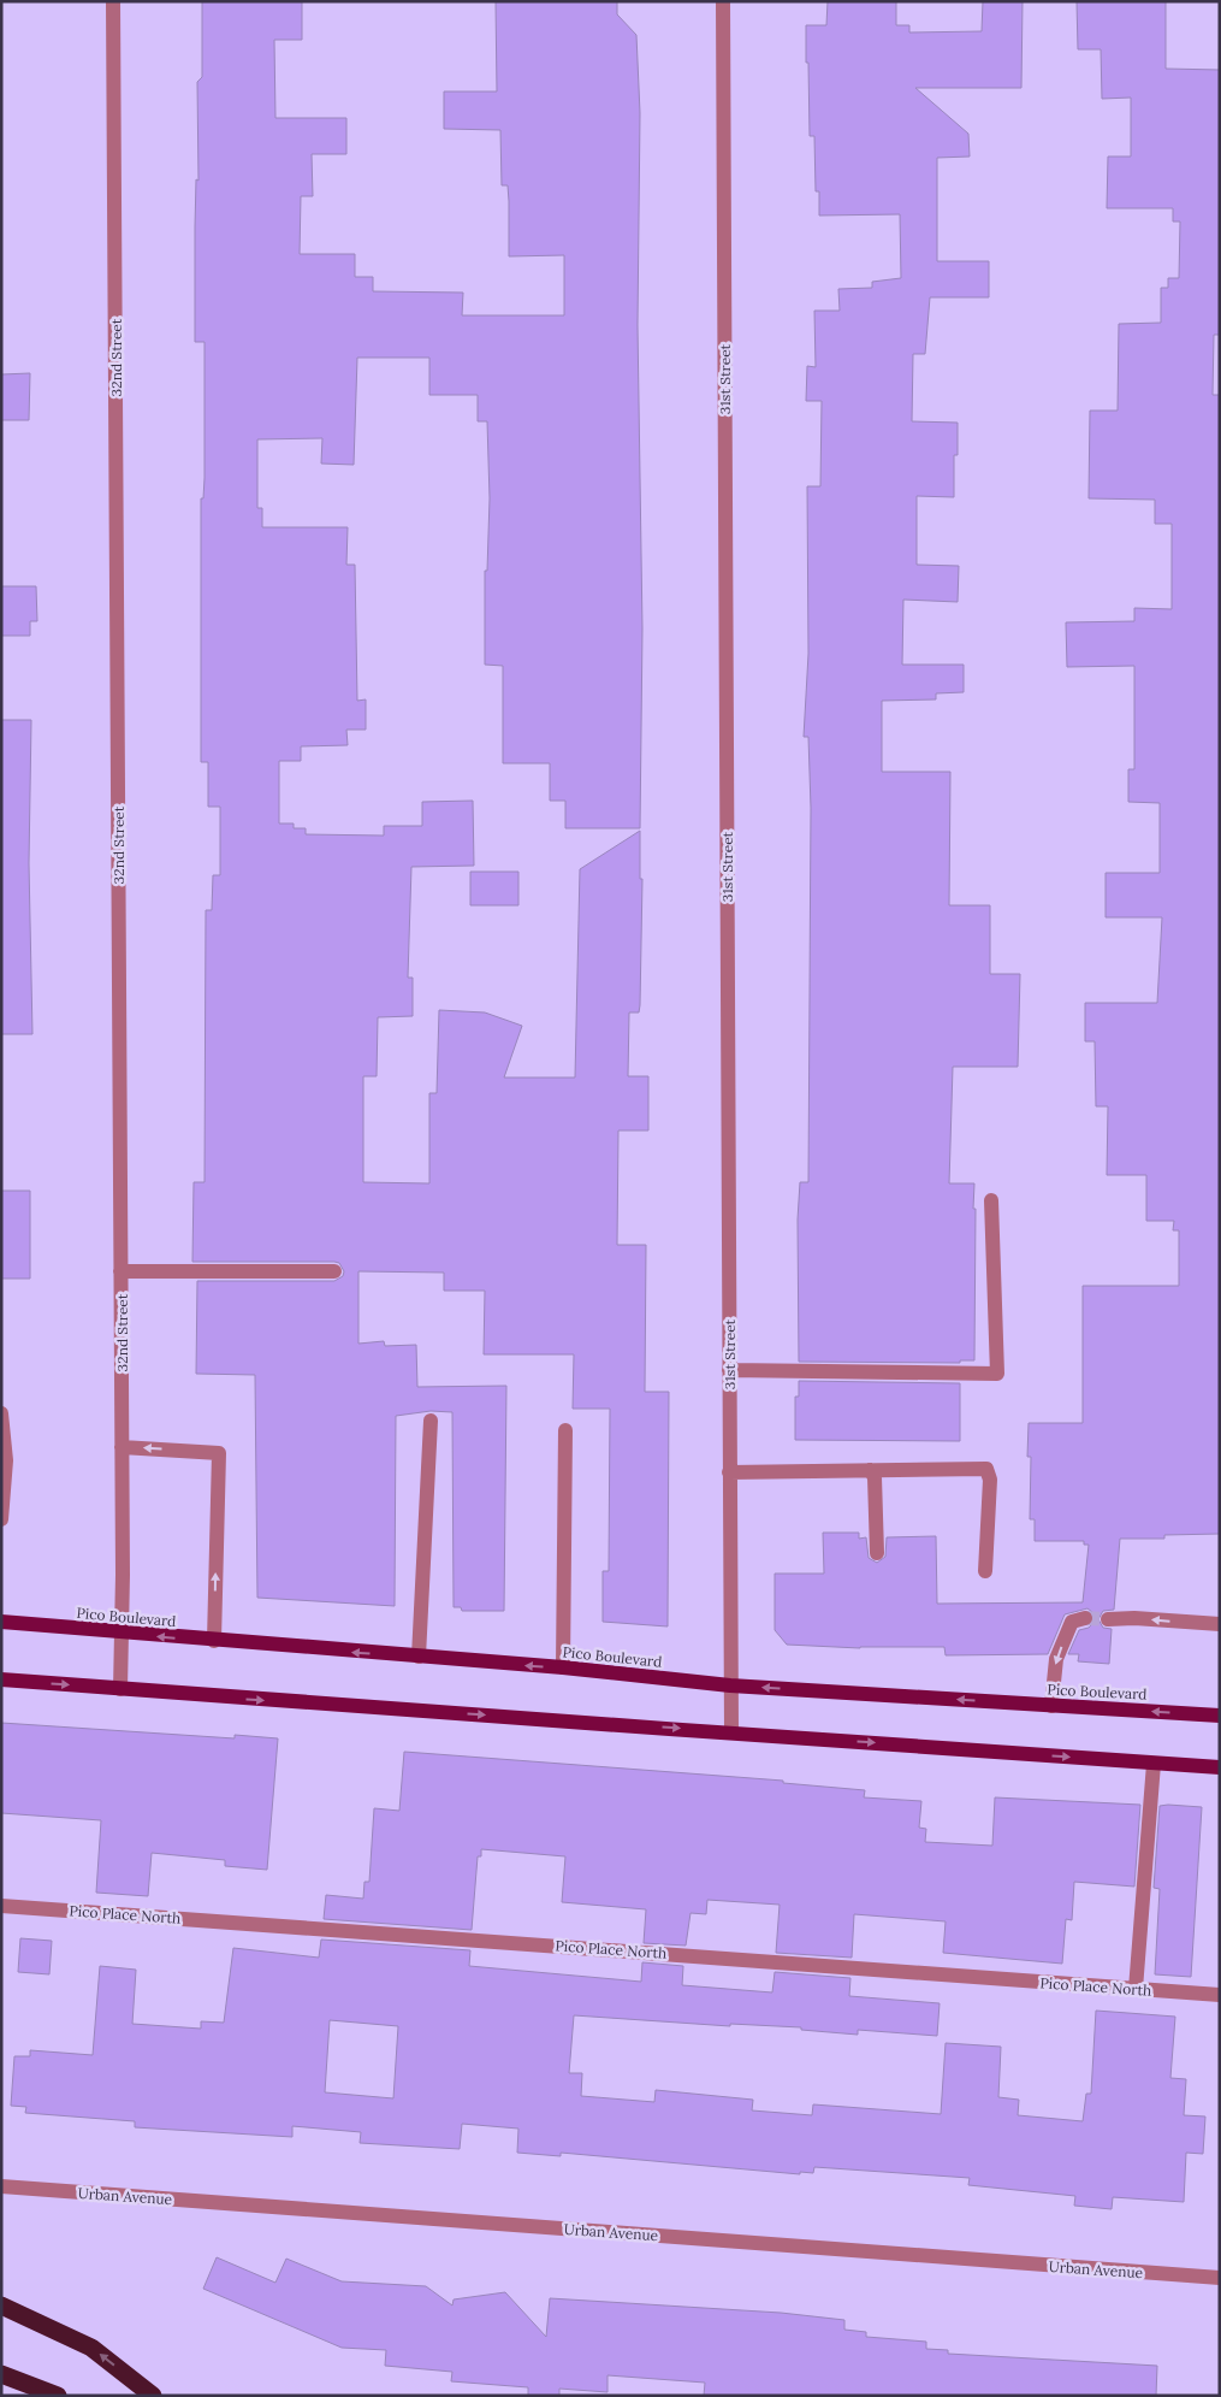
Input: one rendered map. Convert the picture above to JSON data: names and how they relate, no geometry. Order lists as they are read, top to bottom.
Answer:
{
  "streets": {
    "main road": ["Pico Boulevard"],
    "street": [
      "32nd Street",
      "31st Street",
      "Pico Place North",
      "Urban Avenue"
    ]
  },
  "crossings": [
    ["32nd Street", "Pico Boulevard"],
    ["31st Street", "Pico Boulevard"]
  ]
}
